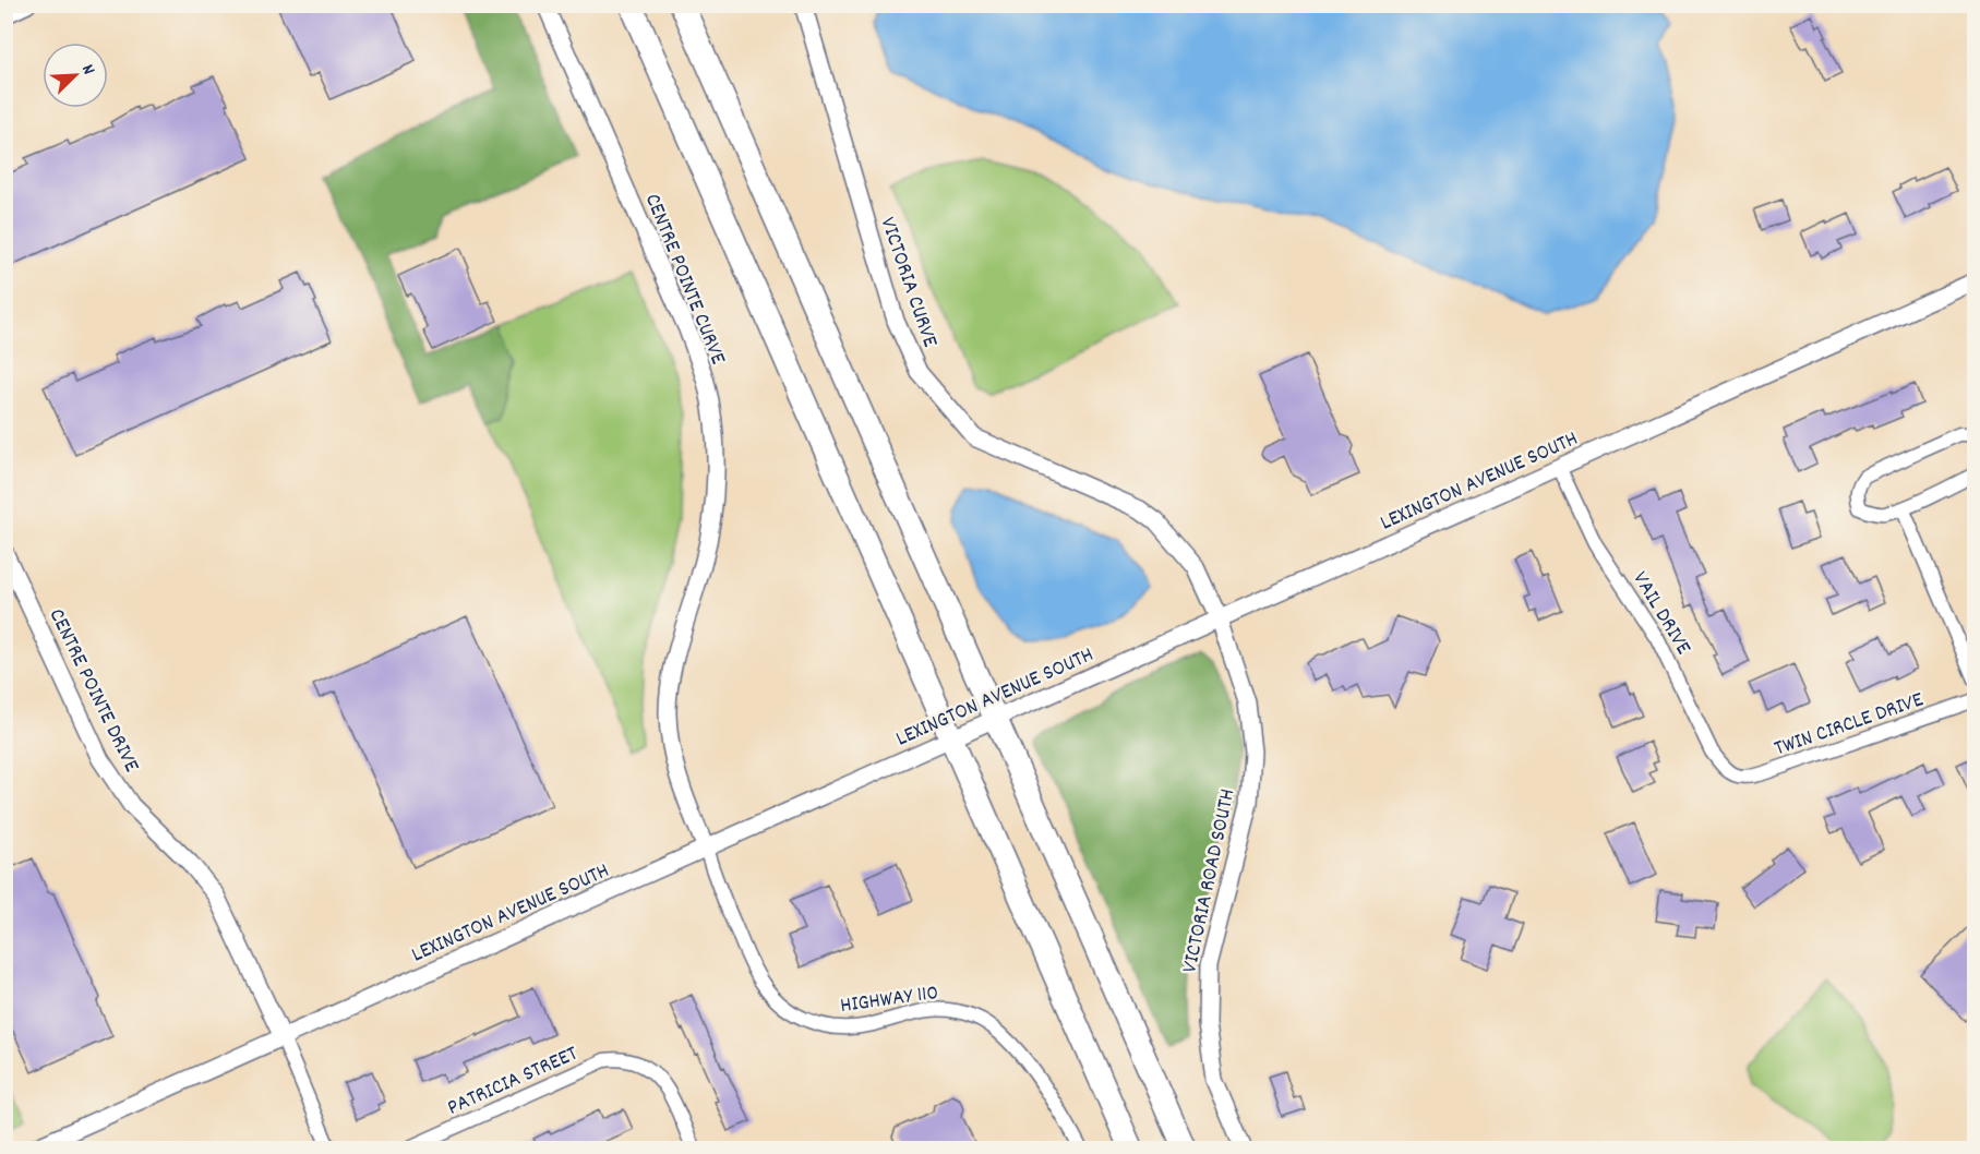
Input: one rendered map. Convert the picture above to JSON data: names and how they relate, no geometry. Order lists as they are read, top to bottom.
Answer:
{
  "streets": {
    "street": [
      "CENTRE POINTE CURVE",
      "VICTORIA CURVE",
      "LEXINGTON AVENUE SOUTH",
      "VAIL DRIVE",
      "CENTRE POINTE DRIVE",
      "TWIN CIRCLE DRIVE",
      "VICTORIA ROAD SOUTH",
      "HIGHWAY 110",
      "PATRICIA STREET"
    ]
  },
  "crossings": [
    ["CENTRE POINTE CURVE", "LEXINGTON AVENUE SOUTH"],
    ["CENTRE POINTE CURVE", "HIGHWAY 110"],
    ["VICTORIA CURVE", "LEXINGTON AVENUE SOUTH"],
    ["VICTORIA CURVE", "VICTORIA ROAD SOUTH"],
    ["LEXINGTON AVENUE SOUTH", "VAIL DRIVE"],
    ["LEXINGTON AVENUE SOUTH", "CENTRE POINTE DRIVE"],
    ["LEXINGTON AVENUE SOUTH", "VICTORIA ROAD SOUTH"],
    ["LEXINGTON AVENUE SOUTH", "HIGHWAY 110"],
    ["VAIL DRIVE", "TWIN CIRCLE DRIVE"]
  ],
  "north": "top right"
}
